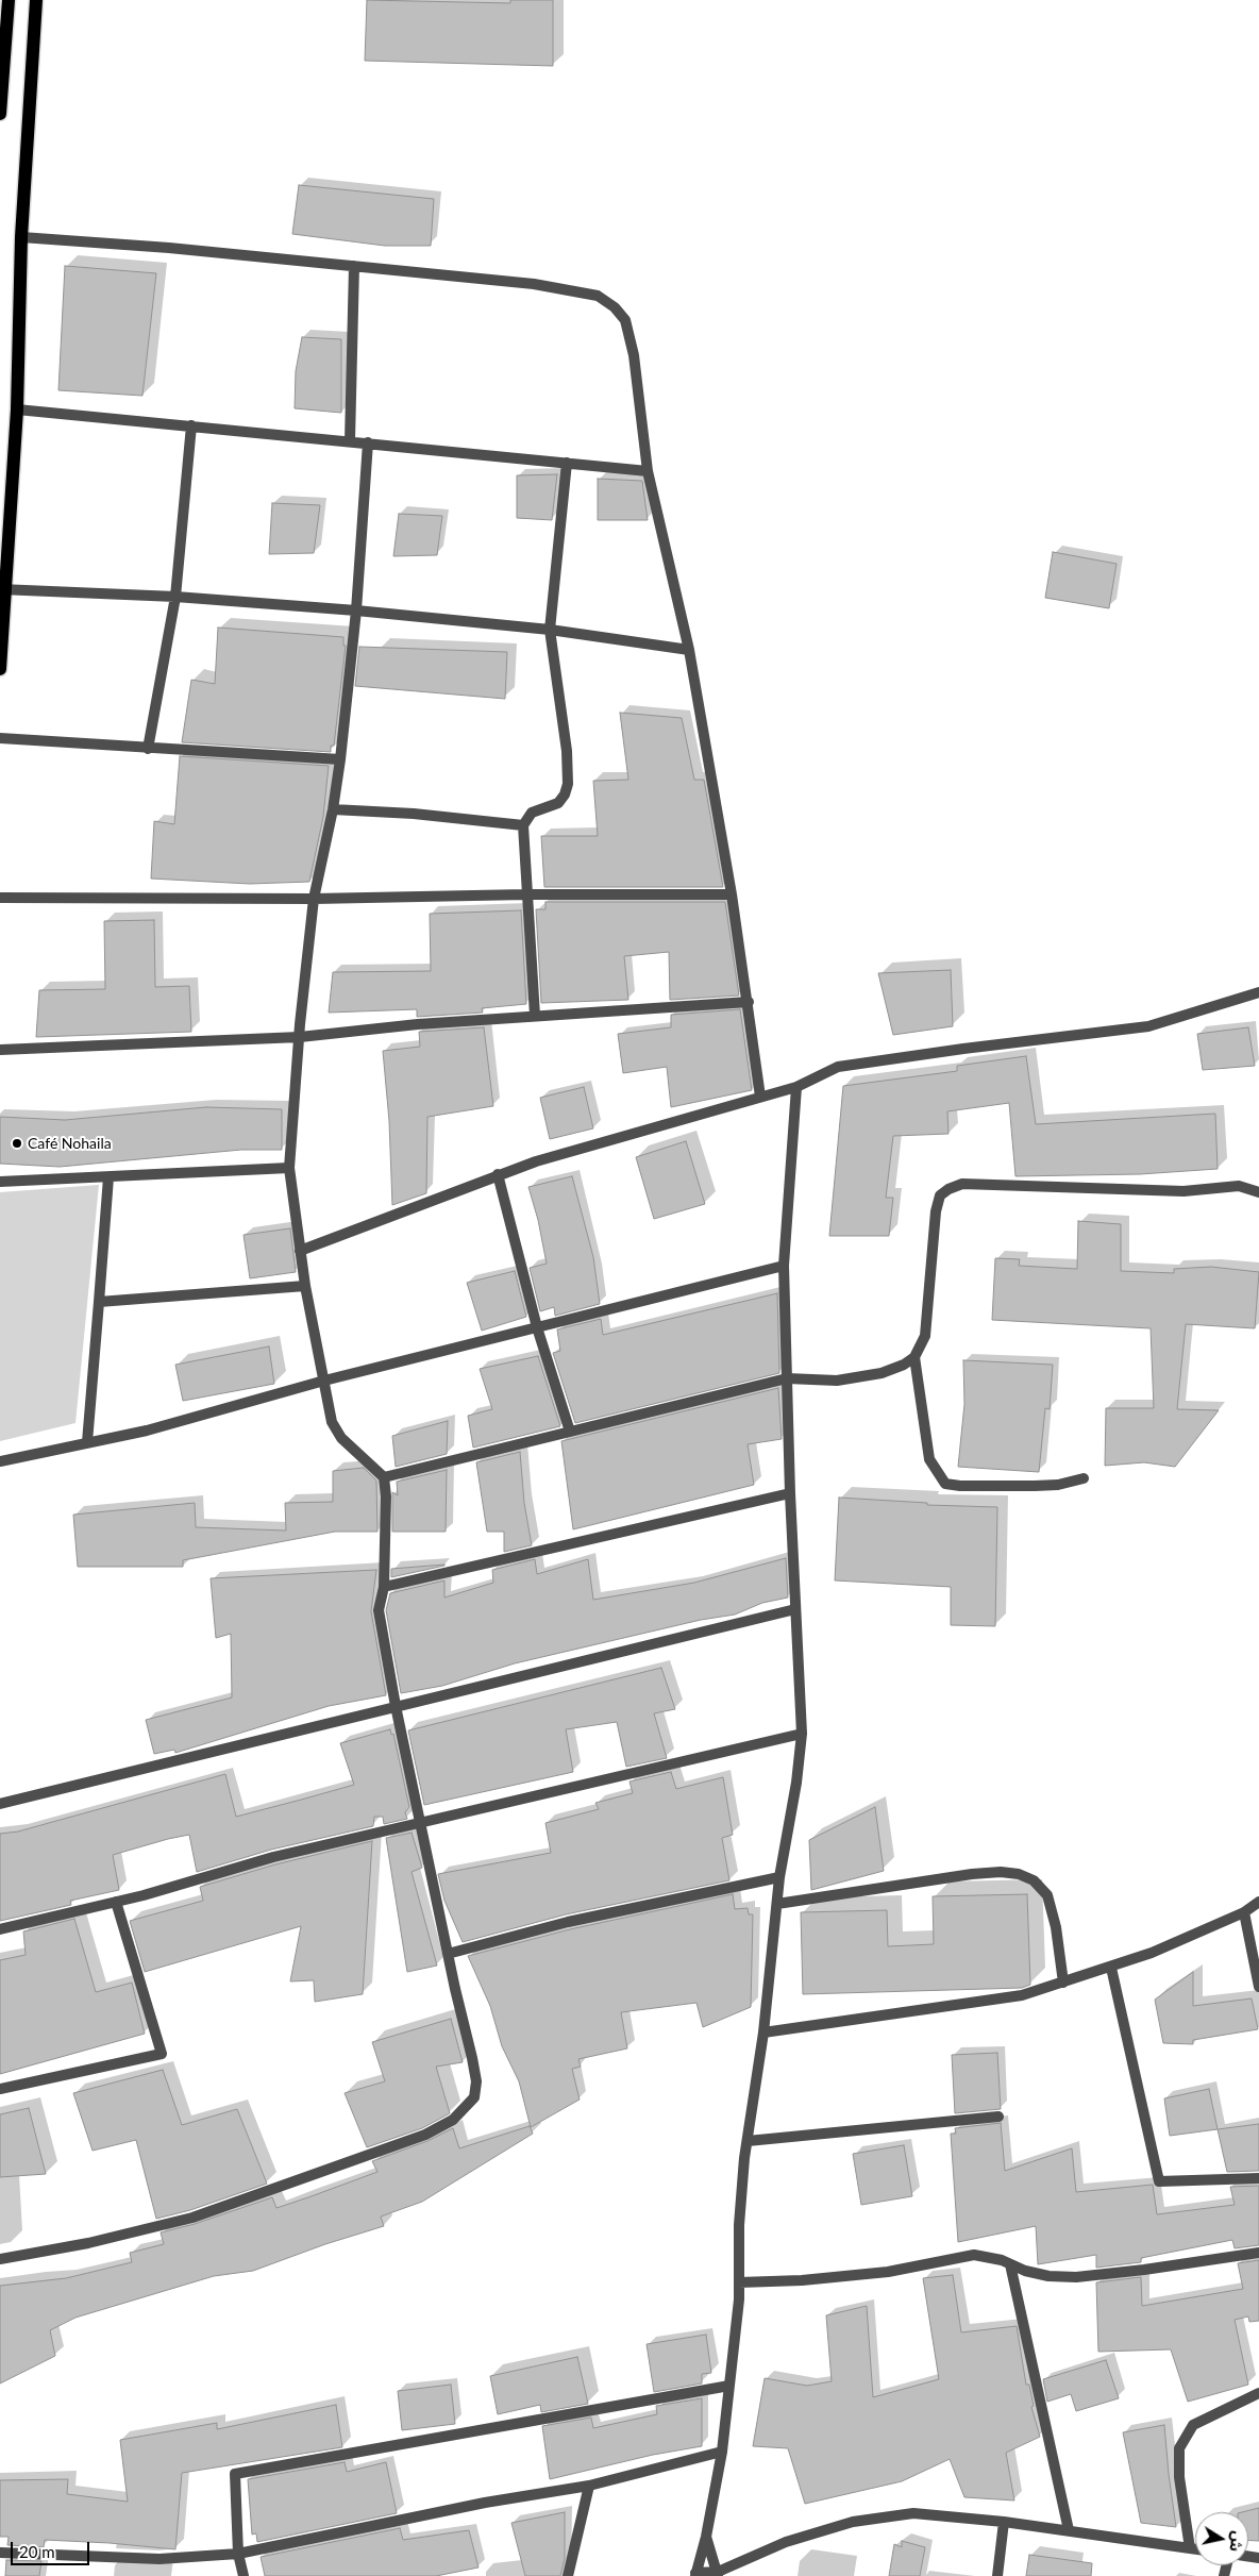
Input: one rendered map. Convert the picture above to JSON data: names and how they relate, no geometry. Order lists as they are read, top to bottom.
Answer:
{
  "places": ["Café Nohaila"],
  "scale_bar": "20 m",
  "north": "right"
}
